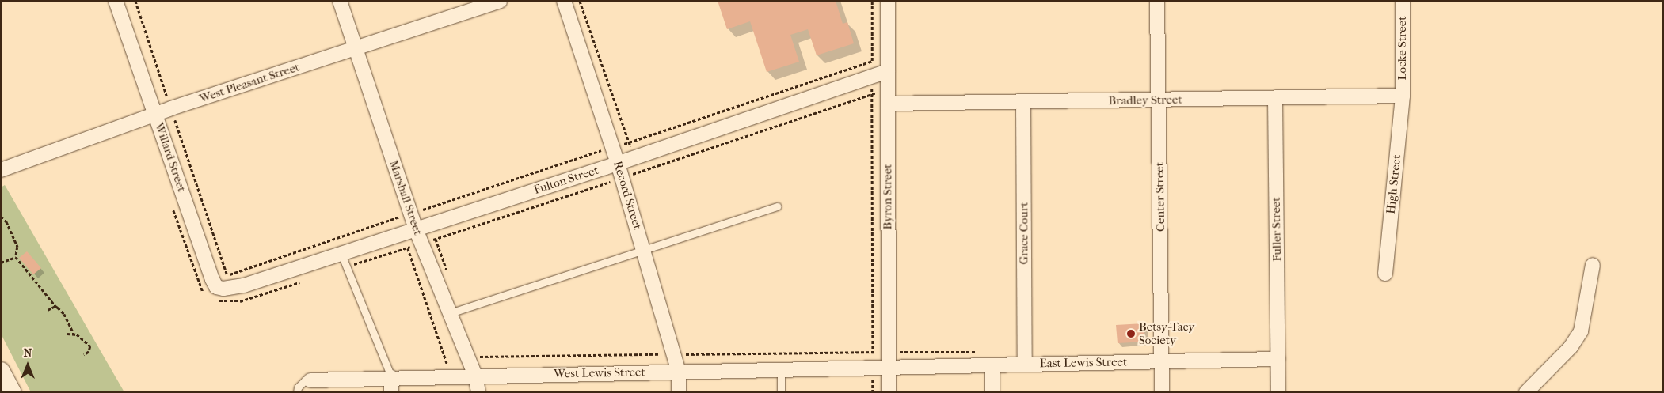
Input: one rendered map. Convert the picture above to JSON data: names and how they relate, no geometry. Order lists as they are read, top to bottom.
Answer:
{
  "streets": {
    "street": [
      "Locke Street",
      "West Pleasant Street",
      "Bradley Street",
      "Willard Street",
      "Fulton Street",
      "High Street",
      "Record Street",
      "Byron Street",
      "Center Street",
      "Marshall Street",
      "Fuller Street",
      "Grace Court",
      "East Lewis Street",
      "West Lewis Street"
    ]
  },
  "crossings": [
    ["Locke Street", "Bradley Street"],
    ["Locke Street", "High Street"],
    ["West Pleasant Street", "Willard Street"],
    ["West Pleasant Street", "Marshall Street"],
    ["Bradley Street", "High Street"],
    ["Bradley Street", "Byron Street"],
    ["Bradley Street", "Center Street"],
    ["Bradley Street", "Fuller Street"],
    ["Bradley Street", "Grace Court"],
    ["Willard Street", "Fulton Street"],
    ["Fulton Street", "Record Street"],
    ["Fulton Street", "Byron Street"],
    ["Fulton Street", "Marshall Street"],
    ["Record Street", "West Lewis Street"],
    ["Byron Street", "East Lewis Street"],
    ["Byron Street", "West Lewis Street"],
    ["Center Street", "East Lewis Street"],
    ["Marshall Street", "West Lewis Street"],
    ["Fuller Street", "East Lewis Street"],
    ["Grace Court", "East Lewis Street"],
    ["East Lewis Street", "West Lewis Street"]
  ],
  "places": ["Betsy-Tacy Society"],
  "north": "top"
}
